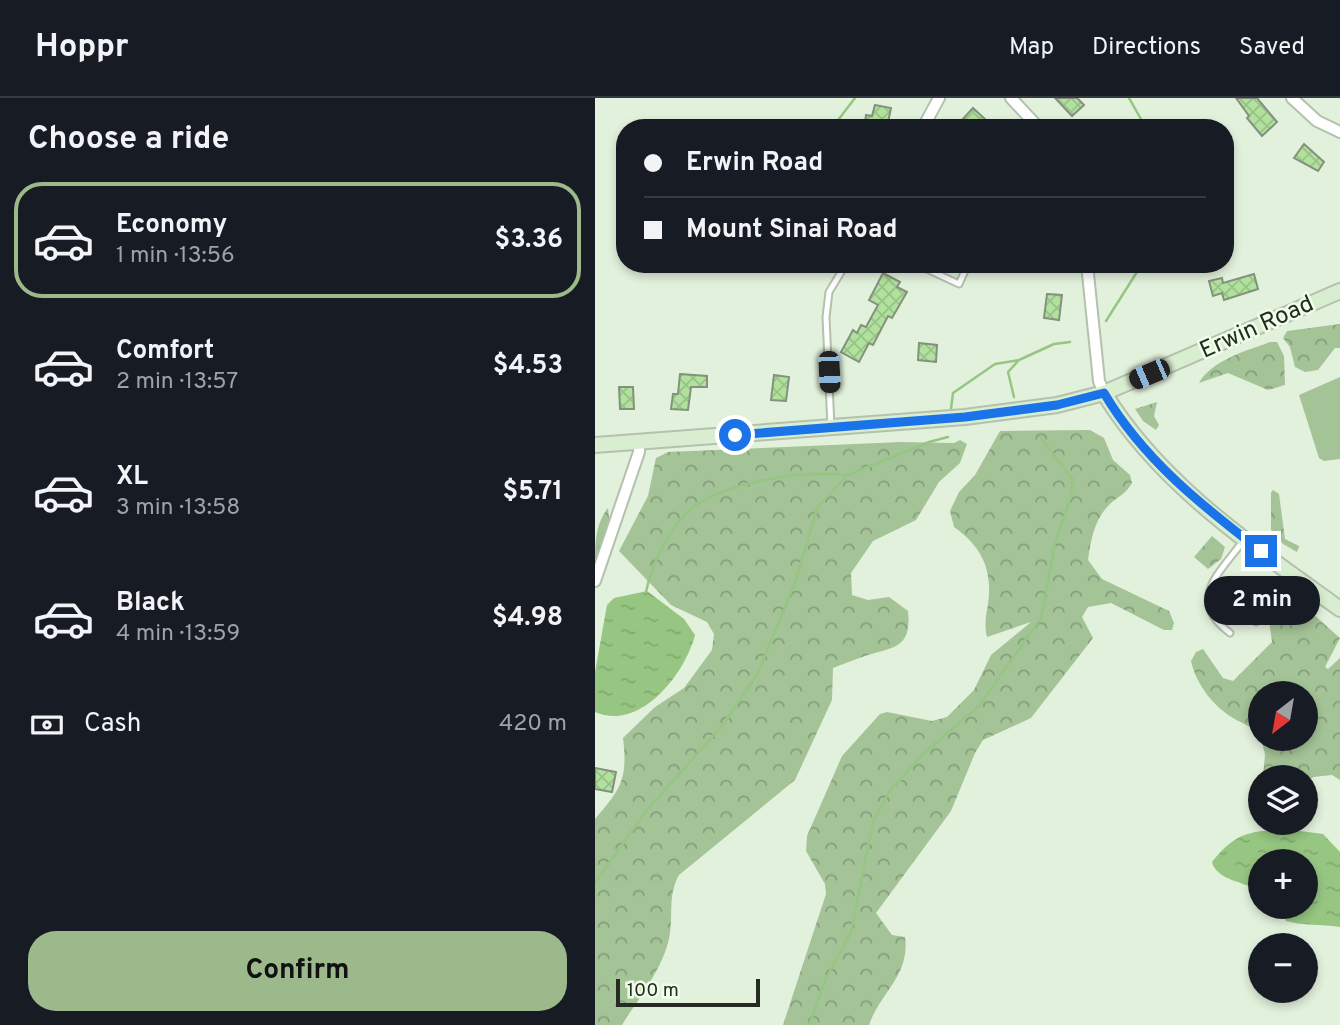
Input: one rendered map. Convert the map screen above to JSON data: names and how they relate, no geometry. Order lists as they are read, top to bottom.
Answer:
{
  "streets": {
    "main road": ["Erwin Road"]
  },
  "scale_bar": "100 m",
  "north": "bottom left",
  "page": {
    "header": "Hoppr",
    "nav": ["Map", "Directions", "Saved"],
    "heading": "Choose a ride",
    "banner": ["Erwin Road", "Mount Sinai Road"],
    "list": [
      {
        "name": "Economy",
        "note": "1 min · 13:56",
        "value": "$3.36"
      },
      {
        "name": "Comfort",
        "note": "2 min · 13:57",
        "value": "$4.53"
      },
      {
        "name": "XL",
        "note": "3 min · 13:58",
        "value": "$5.71"
      },
      {
        "name": "Black",
        "note": "4 min · 13:59",
        "value": "$4.98"
      }
    ],
    "bubble": "2 min",
    "map_buttons": ["+", "−"],
    "pay": ["Cash", "420 m"],
    "buttons": "Confirm",
    "scale": "100 m"
  }
}
